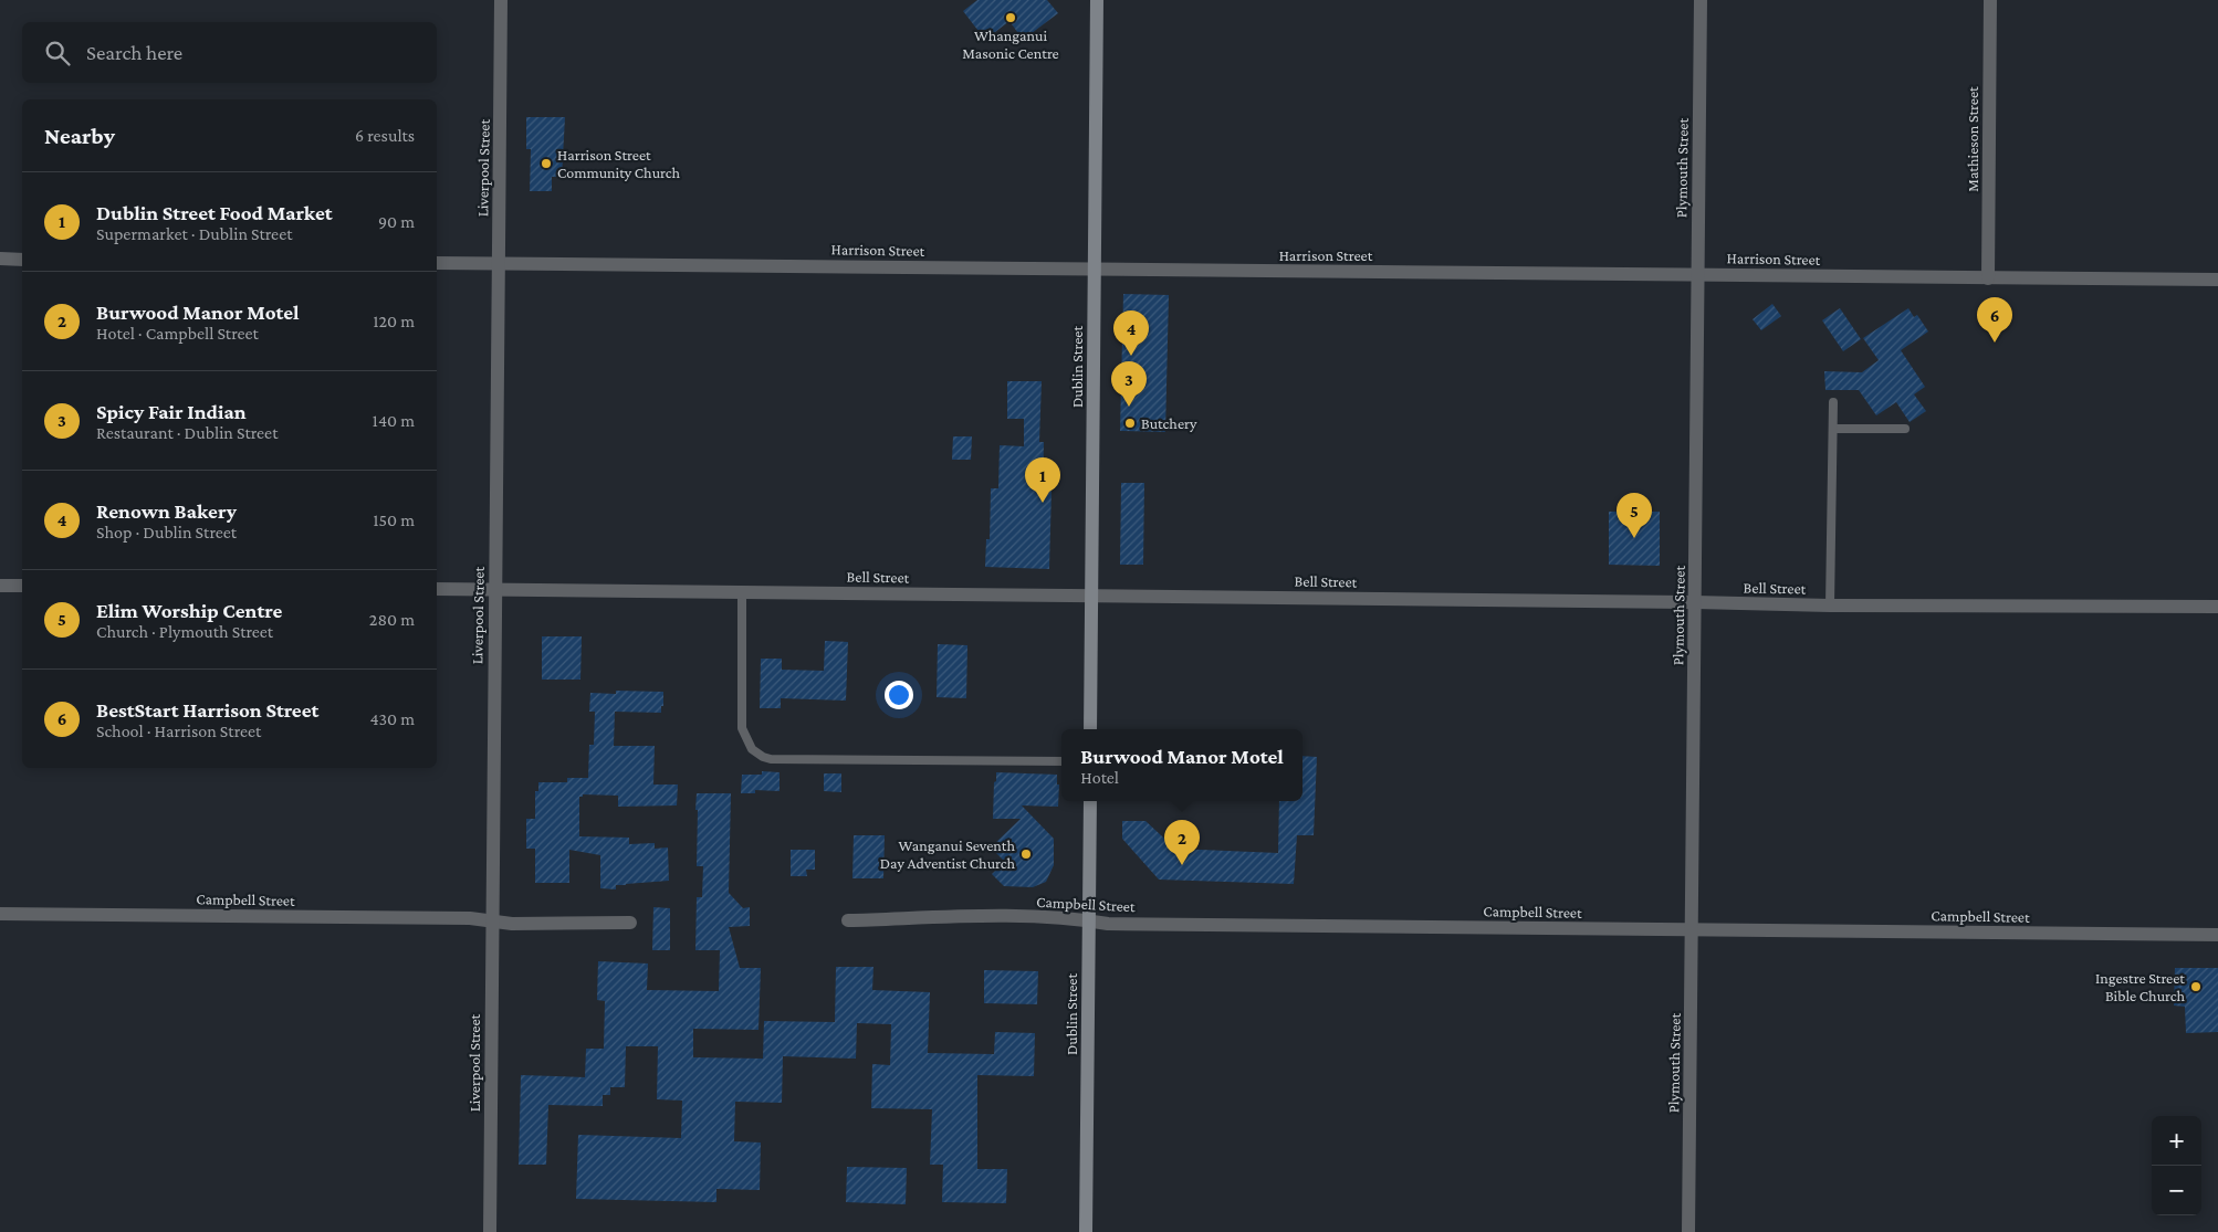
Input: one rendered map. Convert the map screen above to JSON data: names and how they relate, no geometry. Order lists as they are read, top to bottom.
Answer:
{
  "streets": {
    "main road": ["Dublin Street"],
    "street": [
      "Mathieson Street",
      "Liverpool Street",
      "Plymouth Street",
      "Harrison Street",
      "Bell Street",
      "Campbell Street"
    ]
  },
  "crossings": [
    ["Mathieson Street", "Harrison Street"],
    ["Liverpool Street", "Harrison Street"],
    ["Liverpool Street", "Bell Street"],
    ["Liverpool Street", "Campbell Street"],
    ["Plymouth Street", "Harrison Street"],
    ["Plymouth Street", "Bell Street"],
    ["Plymouth Street", "Campbell Street"],
    ["Harrison Street", "Dublin Street"],
    ["Dublin Street", "Bell Street"],
    ["Dublin Street", "Campbell Street"]
  ],
  "places": [
    "Whanganui Masonic Centre",
    "Harrison Street Community Church",
    "Butchery",
    "Wanganui Seventh Day Adventist Church",
    "Ingestre Street Bible Church"
  ],
  "page": {
    "search": "Search here",
    "heading": ["Nearby", "6 results"],
    "list": [
      {
        "mark": "1",
        "name": "Dublin Street Food Market",
        "note": "Supermarket · Dublin Street",
        "value": "90 m"
      },
      {
        "mark": "2",
        "name": "Burwood Manor Motel",
        "note": "Hotel · Campbell Street",
        "value": "120 m"
      },
      {
        "mark": "3",
        "name": "Spicy Fair Indian",
        "note": "Restaurant · Dublin Street",
        "value": "140 m"
      },
      {
        "mark": "4",
        "name": "Renown Bakery",
        "note": "Shop · Dublin Street",
        "value": "150 m"
      },
      {
        "mark": "5",
        "name": "Elim Worship Centre",
        "note": "Church · Plymouth Street",
        "value": "280 m"
      },
      {
        "mark": "6",
        "name": "BestStart Harrison Street",
        "note": "School · Harrison Street",
        "value": "430 m"
      }
    ],
    "pins": [
      "6",
      "4",
      "3",
      "1",
      "5",
      "2"
    ],
    "popup": ["Burwood Manor Motel", "Hotel"],
    "map_buttons": ["+", "−"]
  }
}
